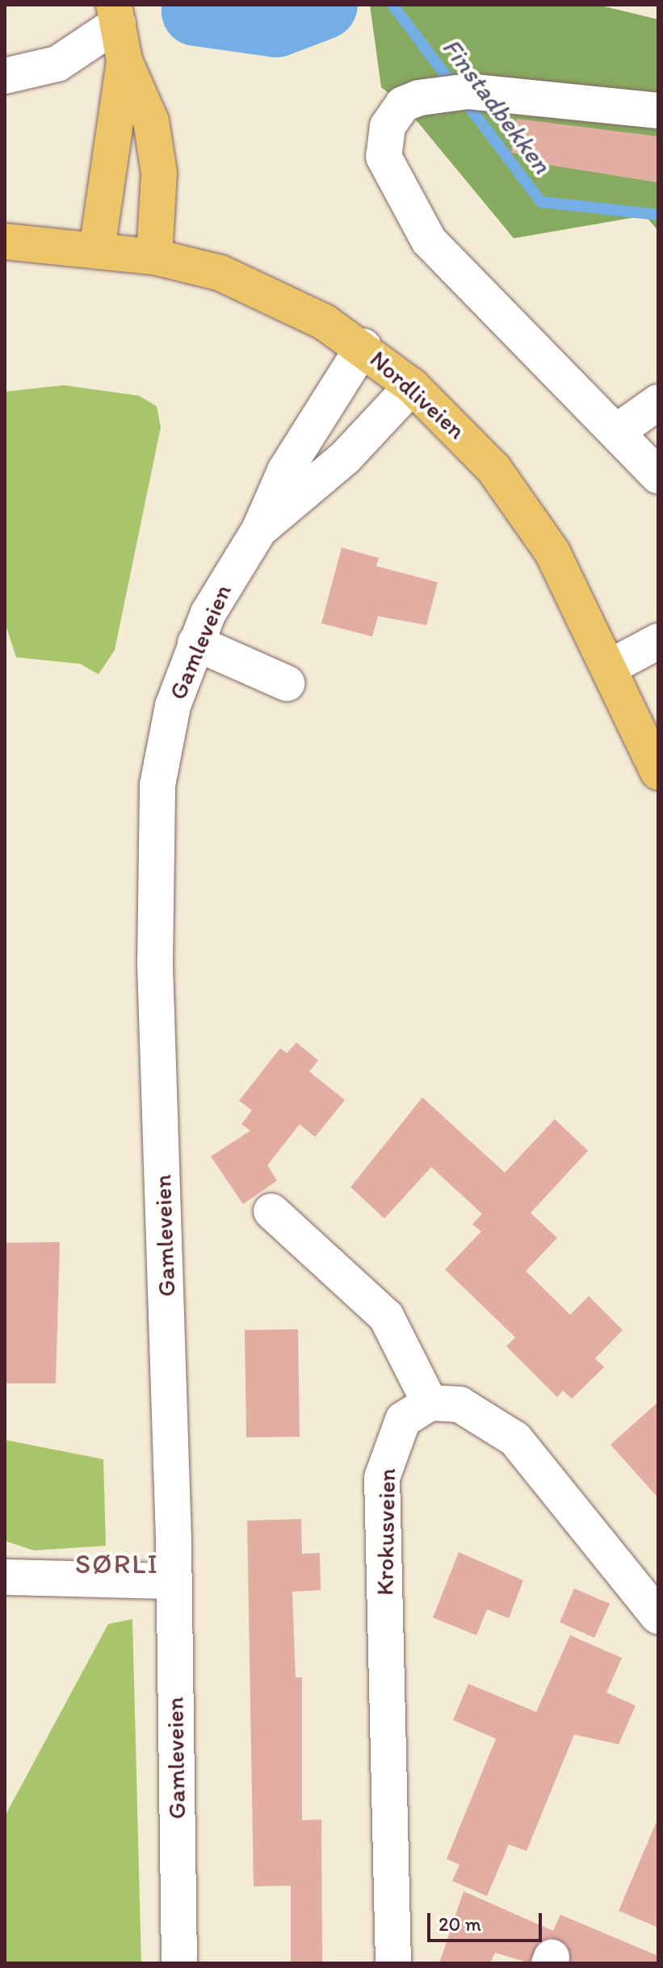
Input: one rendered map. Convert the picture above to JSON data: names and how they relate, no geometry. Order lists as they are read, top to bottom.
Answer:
{
  "streets": {
    "main road": ["Nordliveien"],
    "street": ["Gamleveien", "Krokusveien"]
  },
  "crossings": [
    ["Nordliveien", "Gamleveien"]
  ],
  "districts": ["SØRLI"],
  "water": ["Finstadbekken"],
  "scale_bar": "20 m"
}
